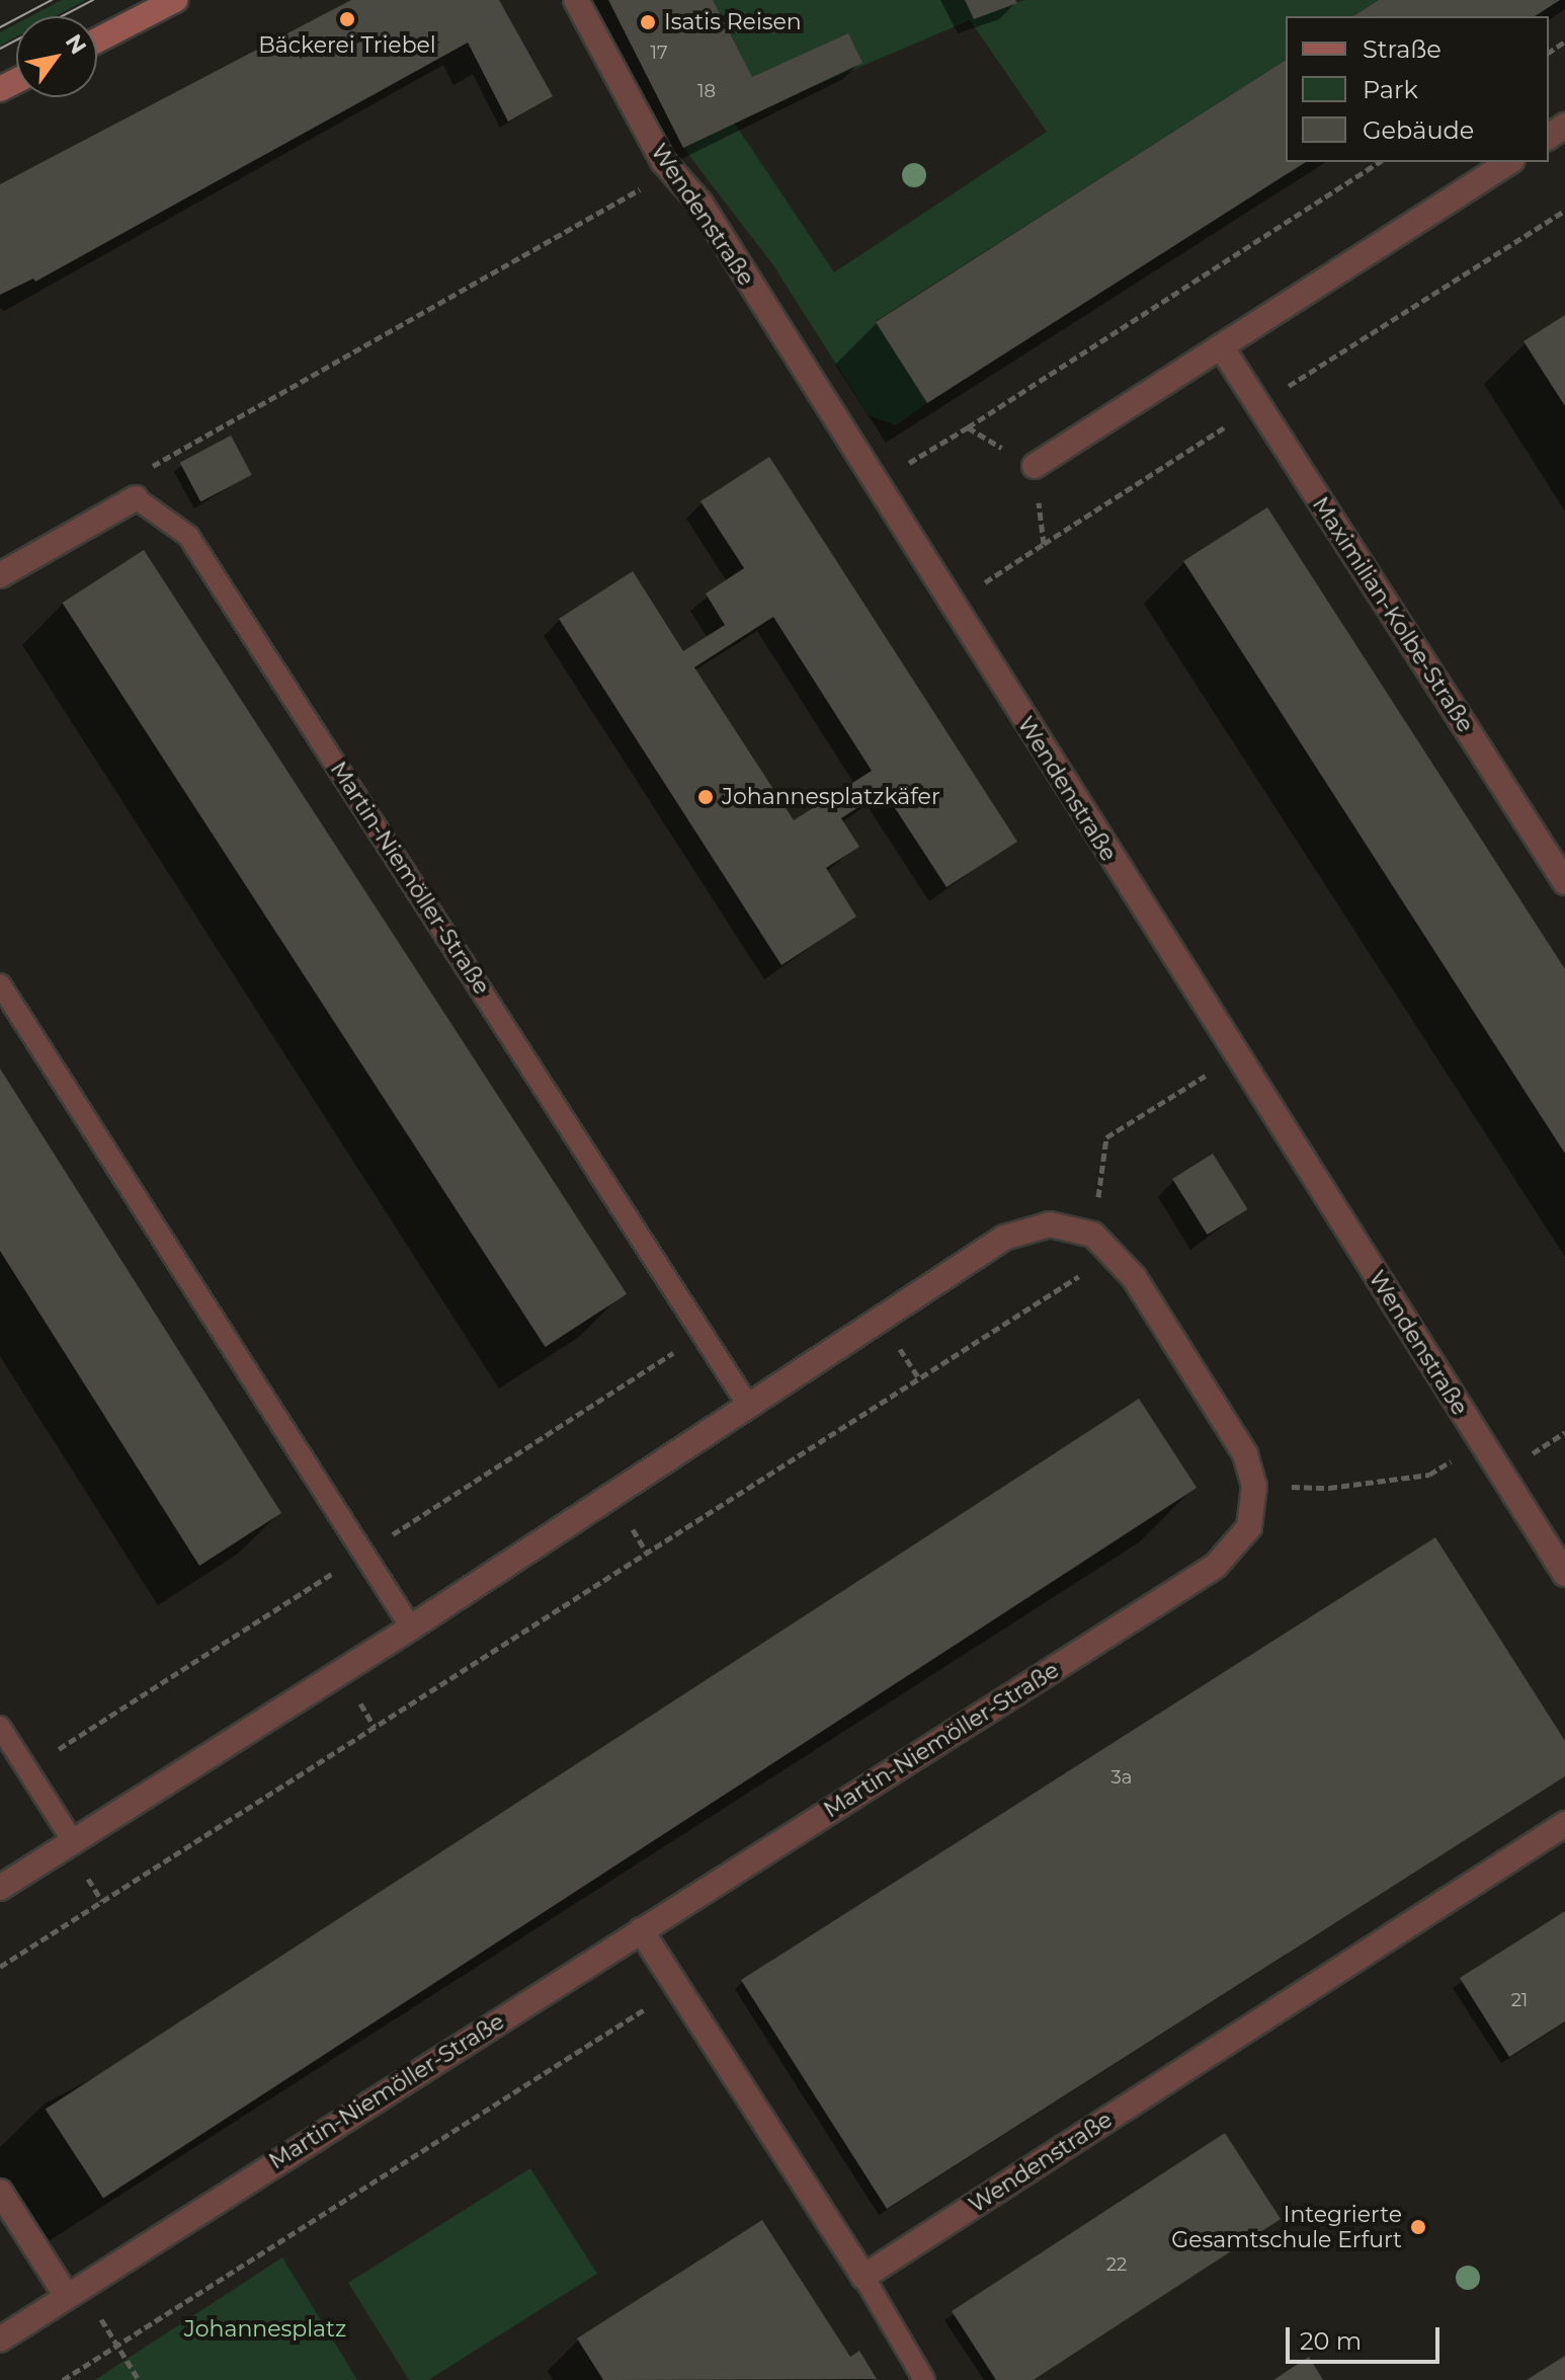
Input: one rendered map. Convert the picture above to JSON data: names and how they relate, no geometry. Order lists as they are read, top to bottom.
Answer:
{
  "streets": {
    "street": ["Wendenstraße", "Maximilian-Kolbe-Straße", "Martin-Niemöller-Straße"]
  },
  "parks": ["Johannesplatz"],
  "places": [
    "Bäckerei Triebel",
    "Isatis Reisen",
    "Johannesplatzkäfer",
    "Integrierte Gesamtschule Erfurt"
  ],
  "house_numbers": [
    "17",
    "18",
    "3a",
    "21",
    "22"
  ],
  "legend": ["Straße", "Park", "Gebäude"],
  "scale_bar": "20 m",
  "north": "top right"
}
